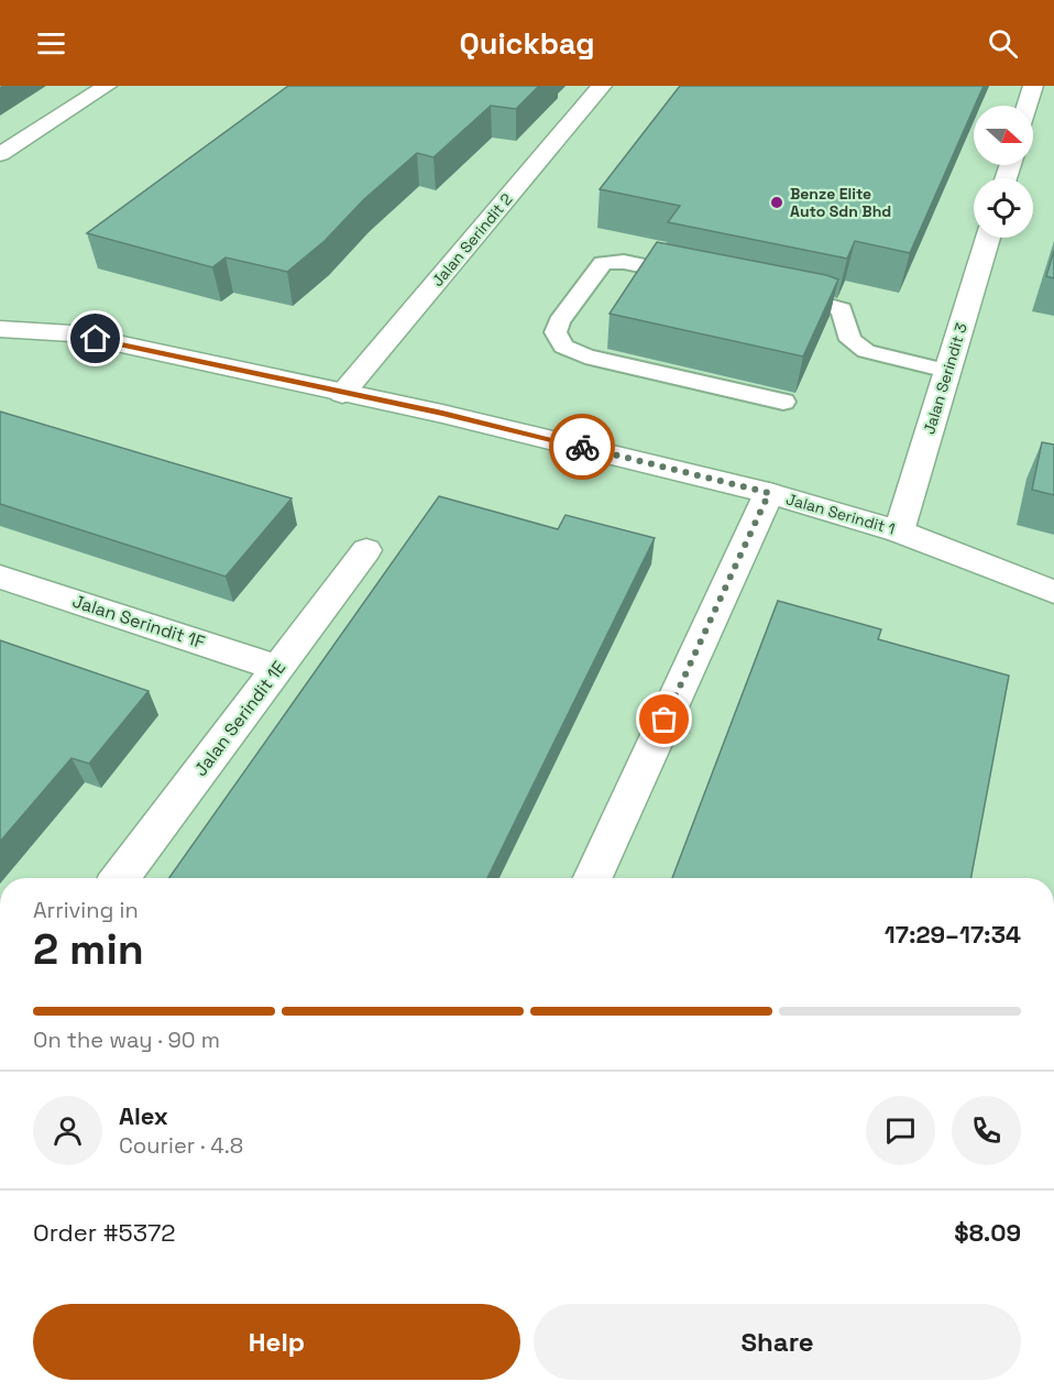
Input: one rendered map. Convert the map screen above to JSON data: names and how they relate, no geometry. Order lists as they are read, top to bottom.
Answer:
{
  "streets": {
    "street": [
      "Jalan Serindit 2",
      "Jalan Serindit 3",
      "Jalan Serindit 1",
      "Jalan Serindit 1F",
      "Jalan Serindit 1E"
    ]
  },
  "crossings": [
    ["Jalan Serindit 2", "Jalan Serindit 1"],
    ["Jalan Serindit 3", "Jalan Serindit 1"],
    ["Jalan Serindit 1F", "Jalan Serindit 1E"]
  ],
  "places": ["Benze Elite Auto Sdn Bhd"],
  "north": "right",
  "page": {
    "header": "Quickbag",
    "heading": ["2 min", "Arriving in", "17:29–17:34"],
    "panel": [
      "Alex",
      "Courier · 4.8",
      "Order #5372",
      "$8.09"
    ],
    "bar": "On the way · 90 m",
    "buttons": ["Help", "Share"]
  }
}
